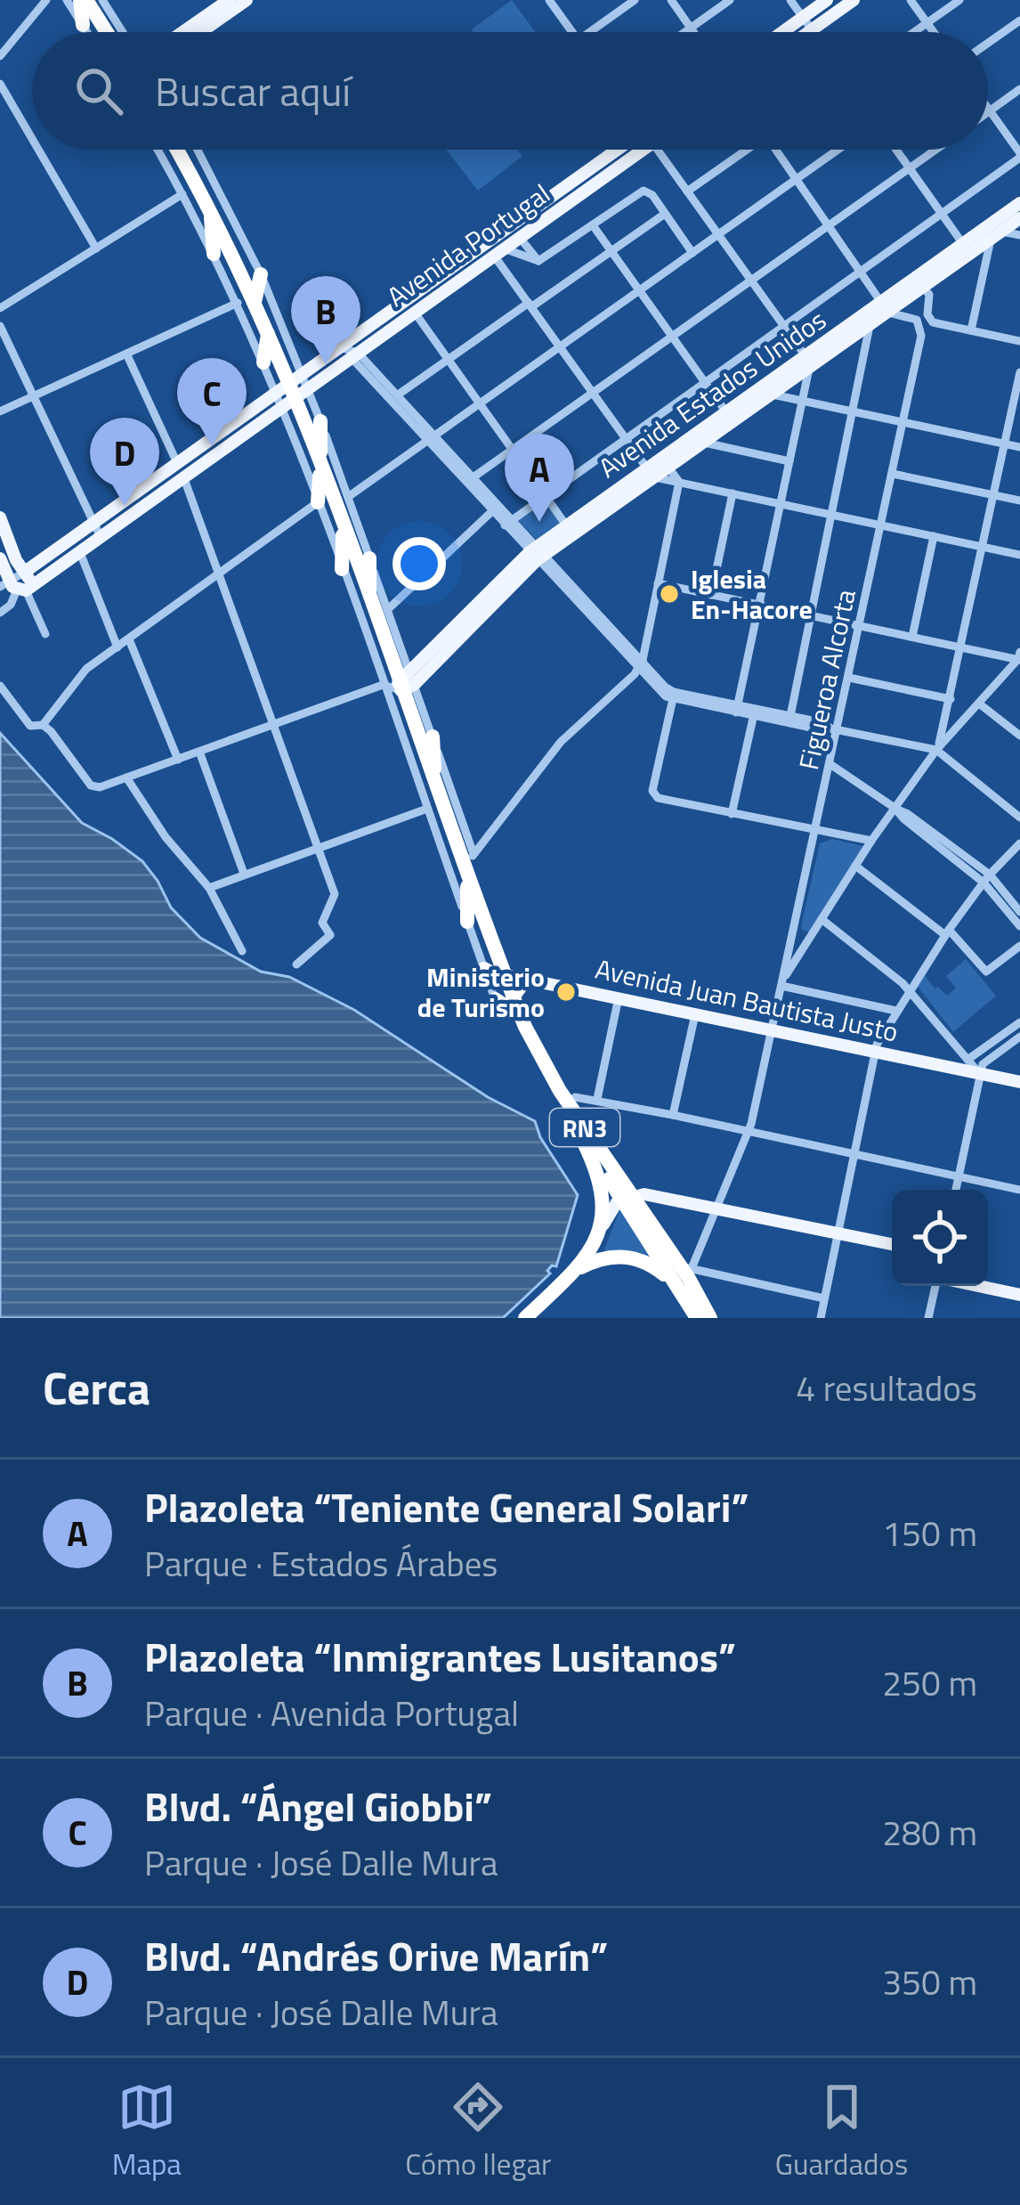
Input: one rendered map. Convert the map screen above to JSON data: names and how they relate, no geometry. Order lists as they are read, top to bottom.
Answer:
{
  "streets": {
    "highway": ["RN3"],
    "main road": ["Avenida Portugal", "Avenida Estados Unidos", "Avenida Juan Bautista Justo"],
    "street": ["Figueroa Alcorta"]
  },
  "crossings": [
    ["Avenida Portugal", "RN3"],
    ["Avenida Estados Unidos", "RN3"],
    ["Figueroa Alcorta", "Avenida Juan Bautista Justo"],
    ["Figueroa Alcorta", "RN3"],
    ["Avenida Juan Bautista Justo", "RN3"]
  ],
  "places": ["Iglesia En-Hacore", "Ministerio de Turismo"],
  "page": {
    "search": "Buscar aquí",
    "pins": [
      "B",
      "C",
      "D",
      "A"
    ],
    "heading": ["Cerca", "4 resultados"],
    "list": [
      {
        "mark": "A",
        "name": "Plazoleta “Teniente General Solari”",
        "note": "Parque · Estados Árabes",
        "value": "150 m"
      },
      {
        "mark": "B",
        "name": "Plazoleta “Inmigrantes Lusitanos”",
        "note": "Parque · Avenida Portugal",
        "value": "250 m"
      },
      {
        "mark": "C",
        "name": "Blvd. “Ángel Giobbi”",
        "note": "Parque · José Dalle Mura",
        "value": "280 m"
      },
      {
        "mark": "D",
        "name": "Blvd. “Andrés Orive Marín”",
        "note": "Parque · José Dalle Mura",
        "value": "350 m"
      }
    ],
    "nav": ["Mapa", "Cómo llegar", "Guardados"]
  }
}
